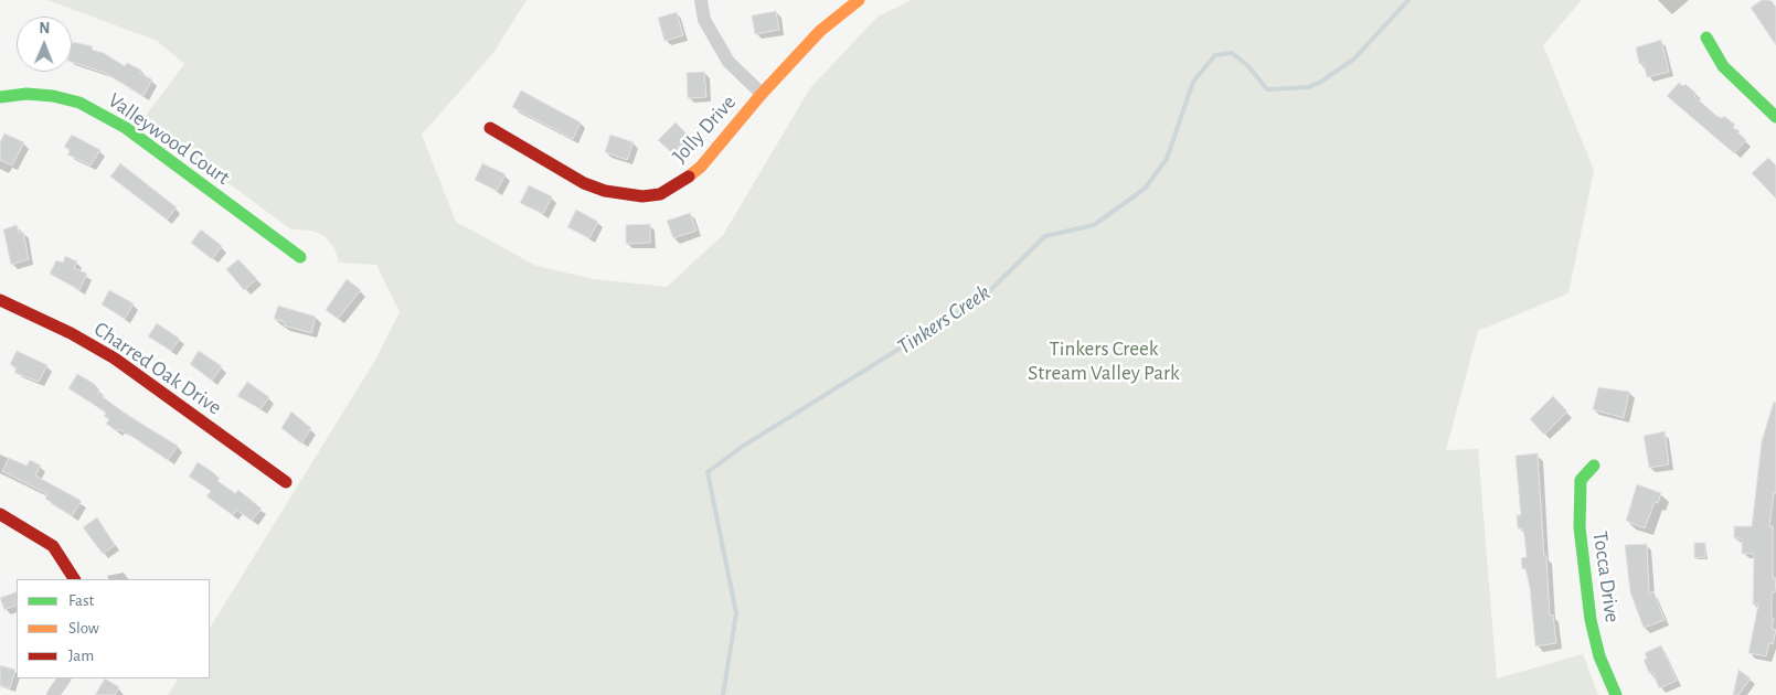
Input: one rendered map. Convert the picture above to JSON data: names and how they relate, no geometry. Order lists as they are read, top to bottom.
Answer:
{
  "streets": {
    "street": [
      "Jolly Drive",
      "Valleywood Court",
      "Charred Oak Drive",
      "Tocca Drive"
    ]
  },
  "water": ["Tinkers Creek"],
  "parks": ["Tinkers Creek Stream Valley Park"],
  "legend": ["Fast", "Slow", "Jam"],
  "north": "top"
}
